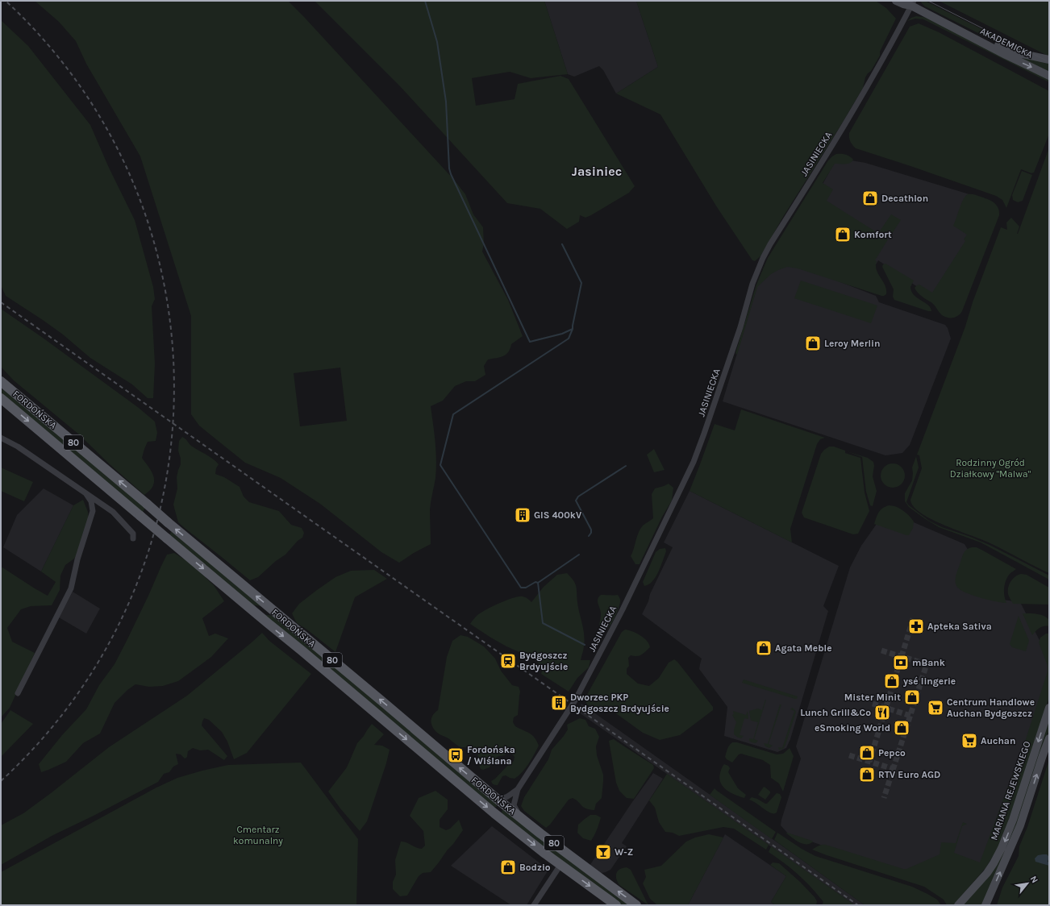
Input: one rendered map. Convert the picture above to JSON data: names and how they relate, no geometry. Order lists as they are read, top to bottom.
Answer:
{
  "streets": {
    "main road": ["FORDOŃSKA", "80"],
    "street": ["AKADEMICKA", "JASINIECKA", "MARIANA REJEWSKIEGO"]
  },
  "crossings": [
    ["AKADEMICKA", "JASINIECKA"],
    ["JASINIECKA", "FORDOŃSKA"]
  ],
  "districts": ["Jasiniec"],
  "parks": ["Rodzinny Ogród Działkowy \"Malwa\"", "Cmentarz komunalny"],
  "places": {
    "shop": [
      "Decathlon",
      "Komfort",
      "Leroy Merlin",
      "Agata Meble",
      "ysé lingerie",
      "Mister Minit",
      "eSmoking World",
      "Pepco",
      "RTV Euro AGD",
      "Bodzio"
    ],
    "building": ["GIS 400kV", "Dworzec PKP Bydgoszcz Brdyujście"],
    "pharmacy": ["Apteka Sativa"],
    "station": ["Bydgoszcz Brdyujście"],
    "bank": ["mBank"],
    "supermarket": ["Centrum Handlowe Auchan Bydgoszcz", "Auchan"],
    "restaurant": ["Lunch Grill&Co"],
    "bus stop": ["Fordońska / Wiślana"],
    "bar": ["W-Z"]
  },
  "north": "top right"
}
